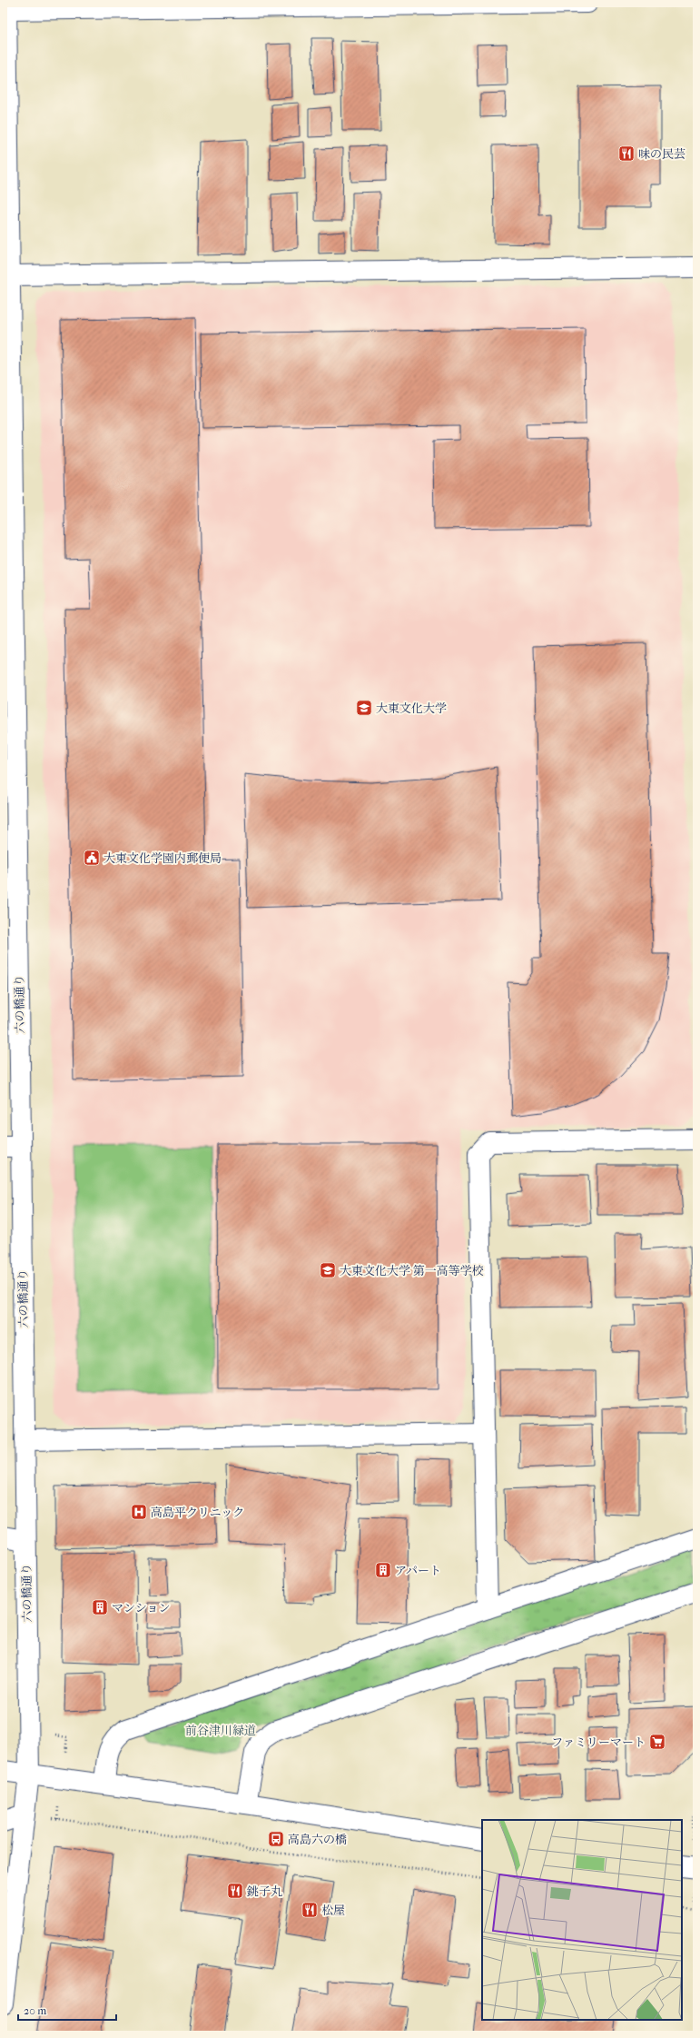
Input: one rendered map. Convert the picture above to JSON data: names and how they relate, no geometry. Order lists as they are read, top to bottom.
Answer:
{
  "streets": {
    "street": ["六の橋通り"]
  },
  "parks": ["前谷津川緑道"],
  "places": {
    "restaurant": ["味の民芸", "銚子丸", "松屋"],
    "school or university": ["大東文化大学", "大東文化大学 第一高等学校"],
    "public building": ["大東文化学園内郵便局"],
    "hospital": ["高島平クリニック"],
    "building": ["アパート", "マンション"],
    "supermarket": ["ファミリーマート"],
    "bus stop": ["高島六の橋"]
  },
  "scale_bar": "20 m"
}
